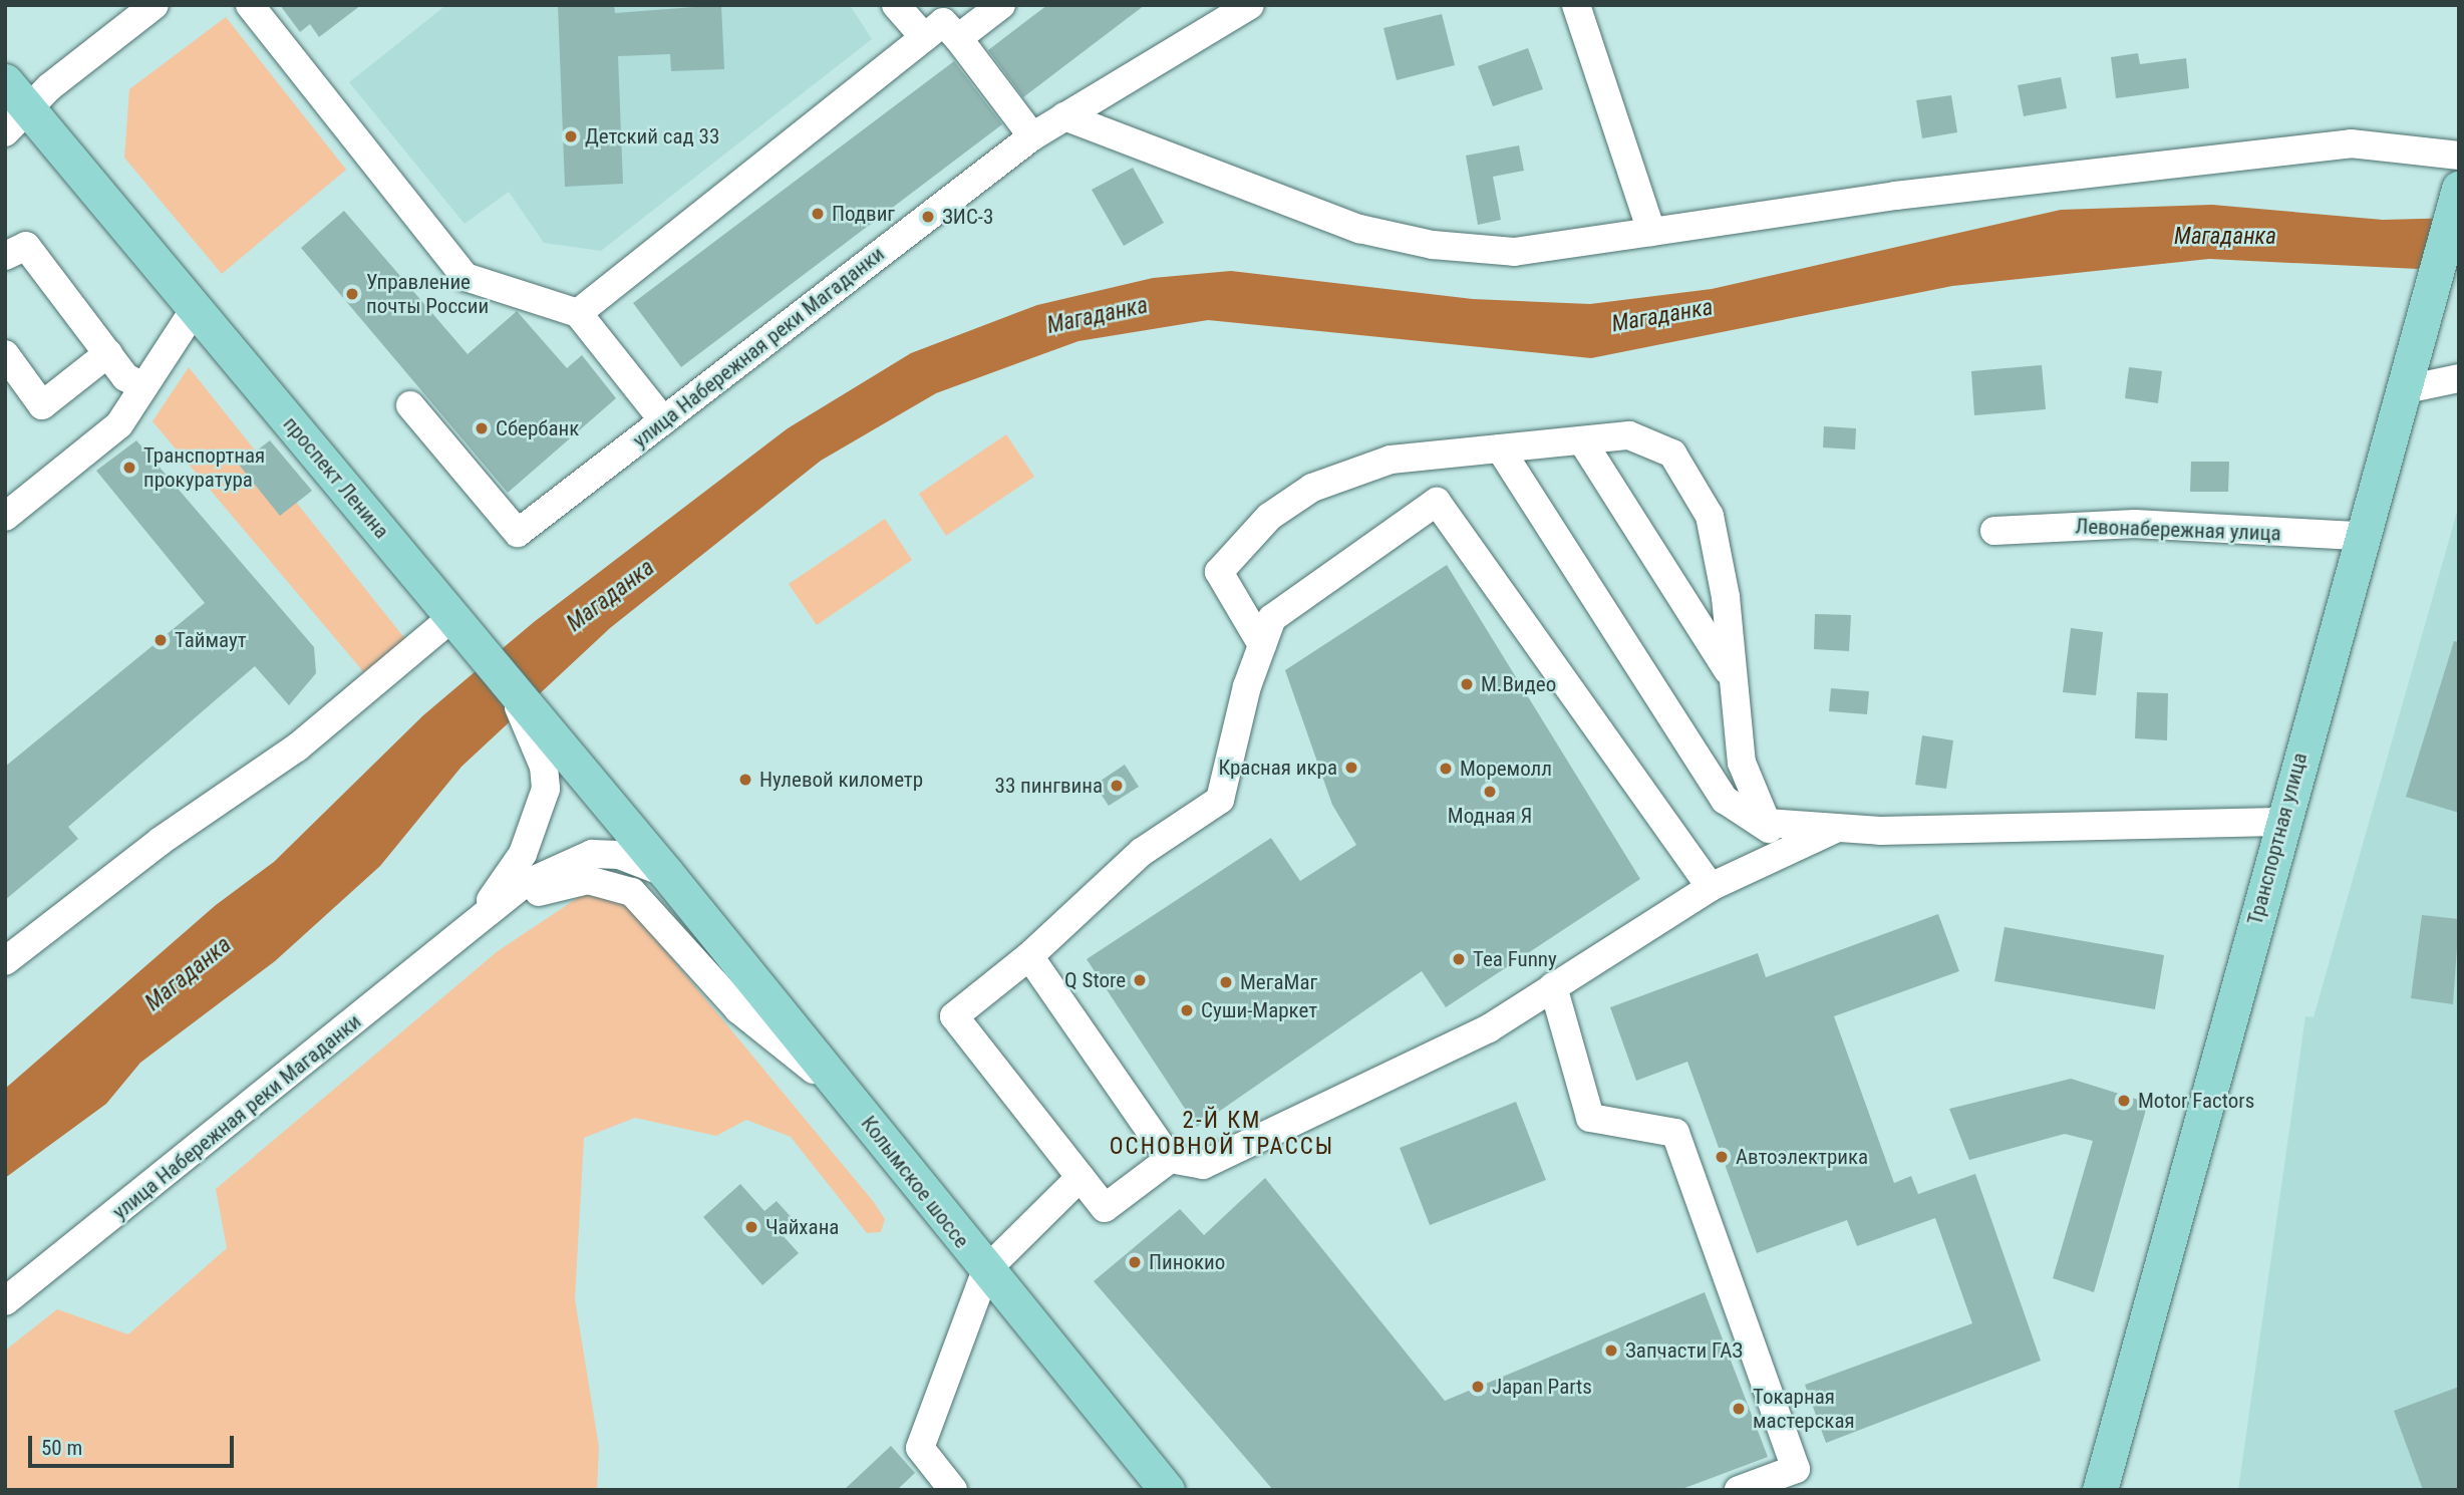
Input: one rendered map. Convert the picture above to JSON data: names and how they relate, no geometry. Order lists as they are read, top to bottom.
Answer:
{
  "streets": {
    "main road": ["проспект Ленина", "Транспортная улица", "Колымское шоссе"],
    "street": ["улица Набережная реки Магаданки", "Левонабережная улица"]
  },
  "crossings": [
    ["проспект Ленина", "Колымское шоссе"],
    ["Левонабережная улица", "Транспортная улица"]
  ],
  "districts": ["2-Й КМ ОСНОВНОЙ ТРАССЫ"],
  "water": ["Магаданка"],
  "places": [
    "Детский сад 33",
    "Подвиг",
    "ЗИС-3",
    "Управление почты России",
    "Сбербанк",
    "Транспортная прокуратура",
    "Таймаут",
    "М.Видео",
    "Красная икра",
    "Моремолл",
    "Нулевой километр",
    "33 пингвина",
    "Модная Я",
    "Tea Funny",
    "Q Store",
    "МегаМаг",
    "Суши-Маркет",
    "Motor Factors",
    "Автоэлектрика",
    "Чайхана",
    "Пинокио",
    "Запчасти ГАЗ",
    "Japan Parts",
    "Токарная мастерская"
  ],
  "scale_bar": "50 m"
}
